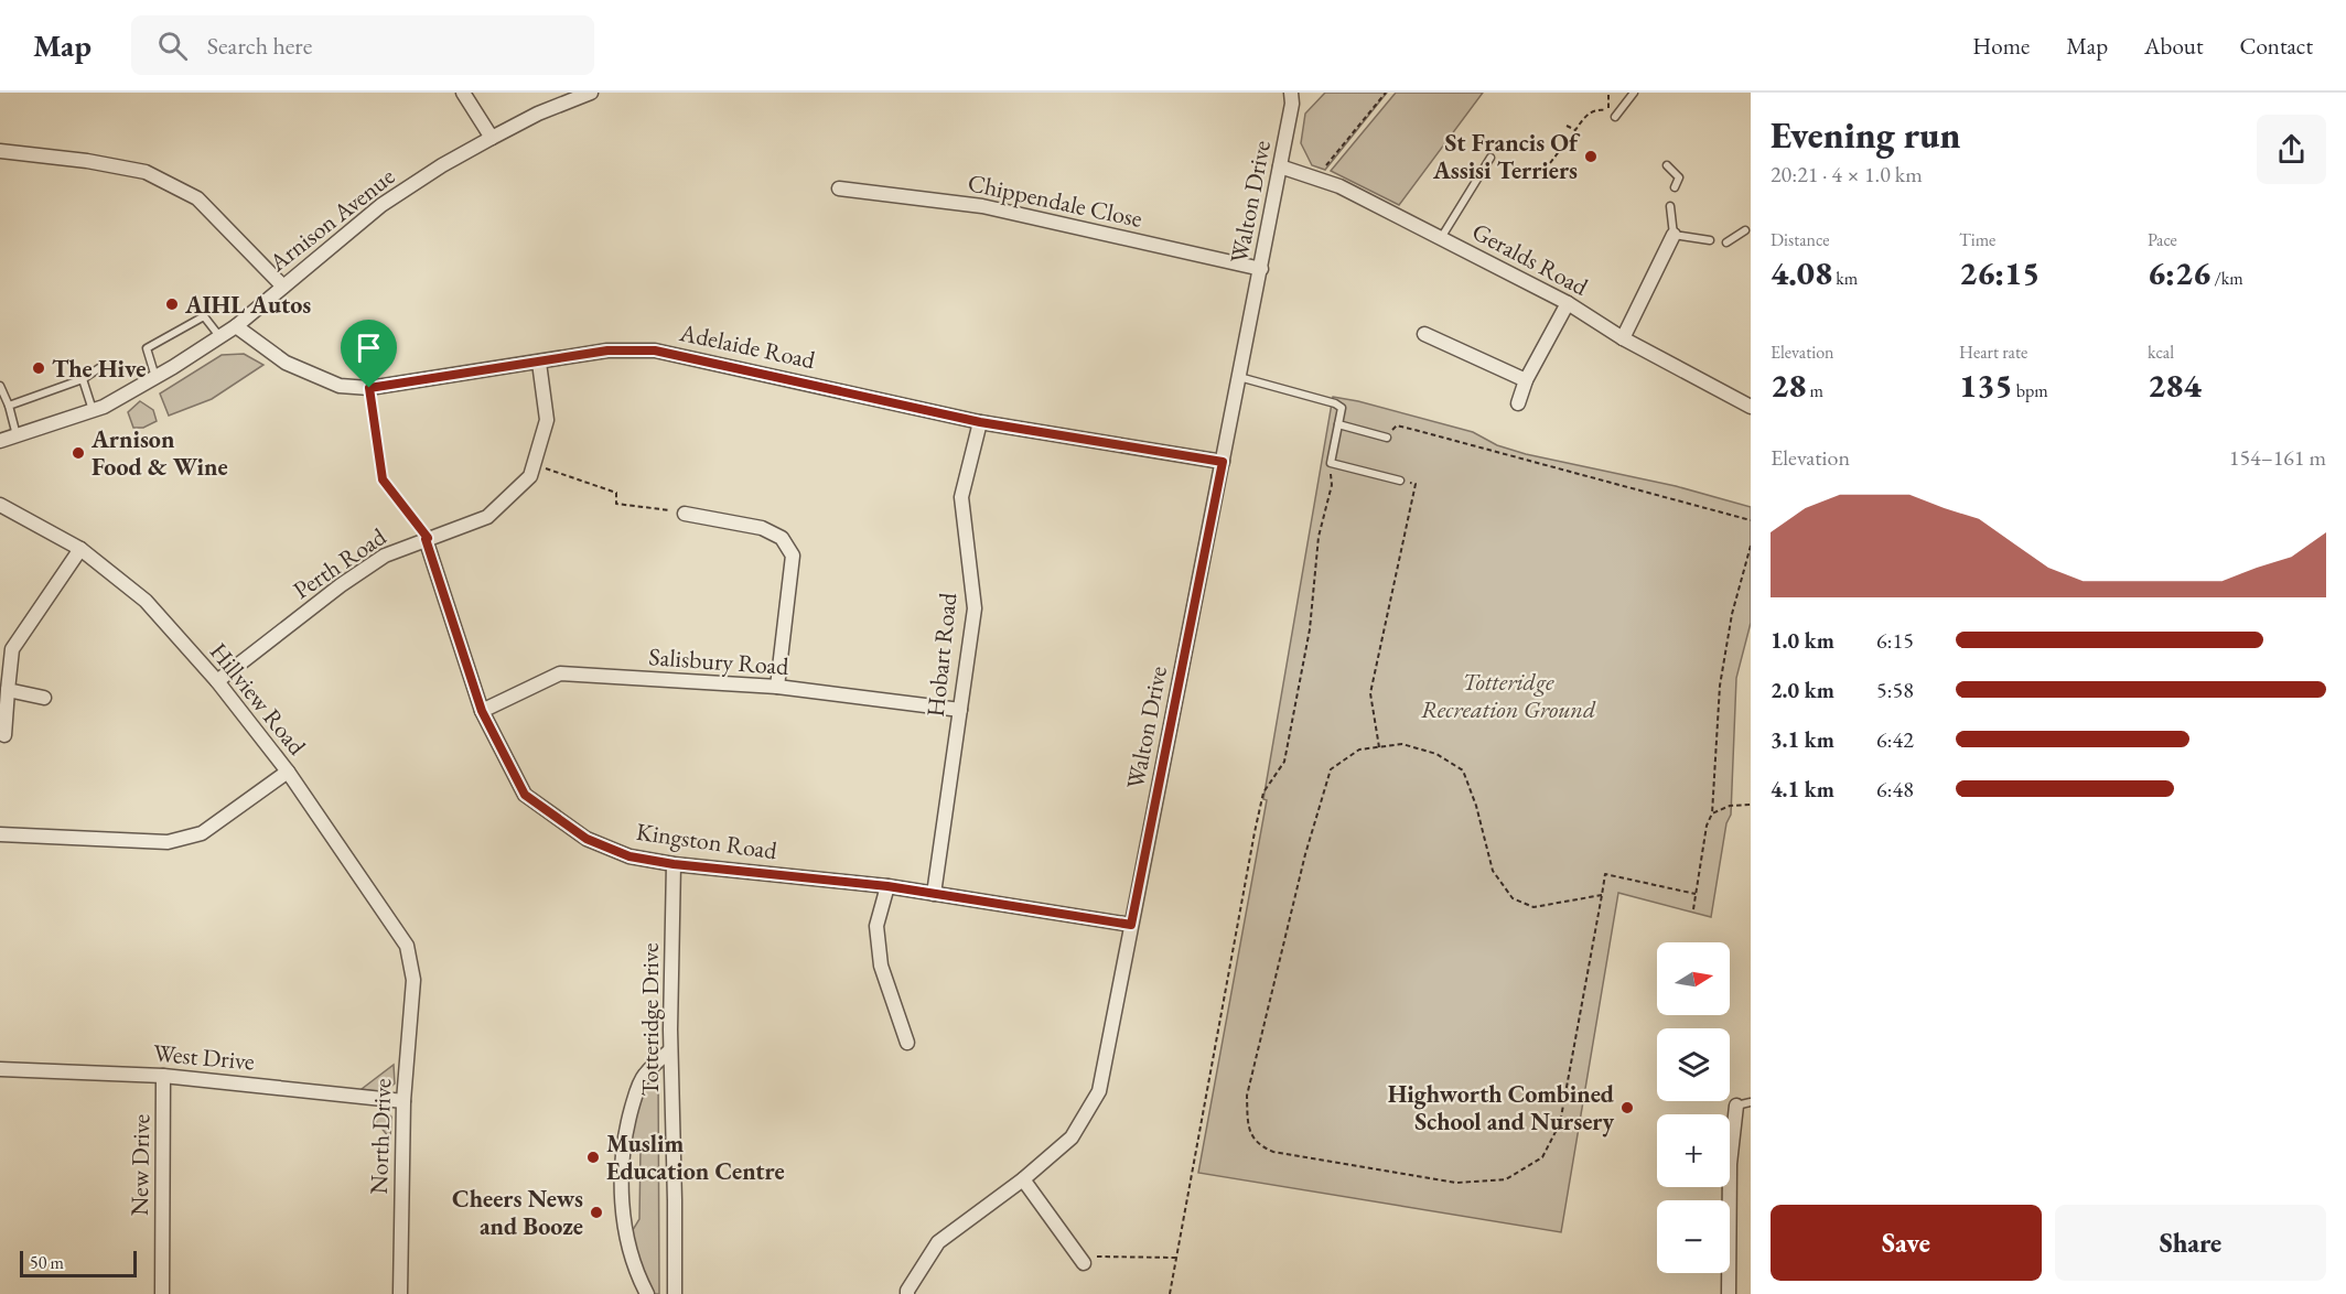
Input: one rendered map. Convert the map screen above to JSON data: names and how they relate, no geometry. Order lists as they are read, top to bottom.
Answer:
{
  "streets": {
    "street": [
      "Chippendale Close",
      "Walton Drive",
      "Arnison Avenue",
      "Geralds Road",
      "Adelaide Road",
      "Perth Road",
      "Hobart Road",
      "Salisbury Road",
      "Hillview Road",
      "Kingston Road",
      "Totteridge Drive",
      "West Drive",
      "North Drive",
      "New Drive"
    ]
  },
  "crossings": [
    ["Chippendale Close", "Walton Drive"],
    ["Walton Drive", "Geralds Road"],
    ["Walton Drive", "Adelaide Road"],
    ["Walton Drive", "Kingston Road"],
    ["Arnison Avenue", "Adelaide Road"],
    ["Adelaide Road", "Perth Road"],
    ["Adelaide Road", "Hobart Road"],
    ["Perth Road", "Hillview Road"],
    ["Perth Road", "Kingston Road"],
    ["Hobart Road", "Salisbury Road"],
    ["Hobart Road", "Kingston Road"],
    ["Salisbury Road", "Kingston Road"],
    ["Hillview Road", "North Drive"],
    ["Kingston Road", "Totteridge Drive"],
    ["West Drive", "North Drive"],
    ["West Drive", "New Drive"]
  ],
  "parks": ["Totteridge Recreation Ground"],
  "places": [
    "St Francis Of Assisi Terriers",
    "AIHL Autos",
    "The Hive",
    "Arnison Food & Wine",
    "Highworth Combined School and Nursery",
    "Muslim Education Centre",
    "Cheers News and Booze"
  ],
  "scale_bar": "50 m",
  "north": "right",
  "page": {
    "header": "Map",
    "search": "Search here",
    "nav": [
      "Home",
      "Map",
      "About",
      "Contact"
    ],
    "heading": ["Evening run", "20:21 · 4 × 1.0 km"],
    "stats": [
      ["Distance", "4.08 km"],
      ["Time", "26:15"],
      ["Pace", "6:26 /km"],
      ["Elevation", "28 m"],
      ["Heart rate", "135 bpm"],
      ["kcal", "284"]
    ],
    "chart": ["Elevation", "154–161 m"],
    "list": [
      {
        "name": "1.0 km",
        "note": "6:15"
      },
      {
        "name": "2.0 km",
        "note": "5:58"
      },
      {
        "name": "3.1 km",
        "note": "6:42"
      },
      {
        "name": "4.1 km",
        "note": "6:48"
      }
    ],
    "map_buttons": ["+", "−"],
    "buttons": ["Save", "Share"],
    "scale": "50 m"
  }
}
